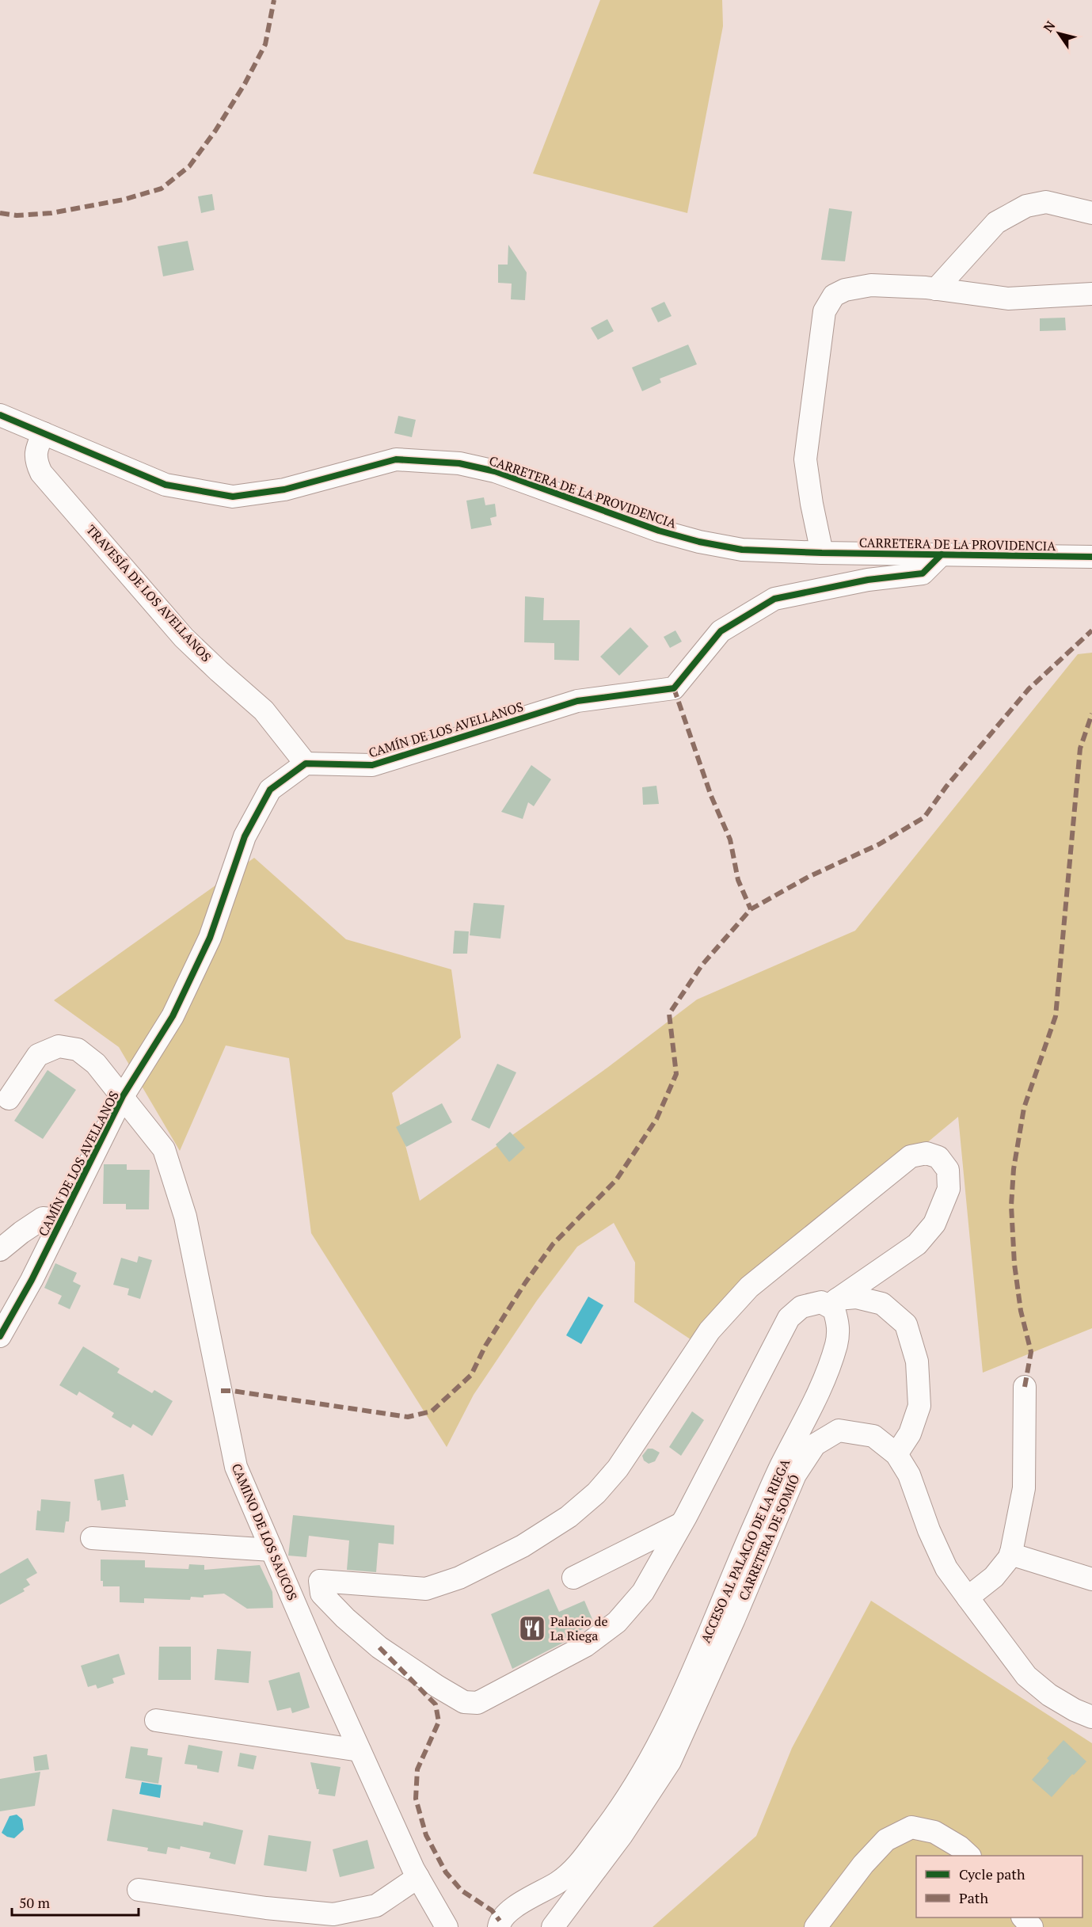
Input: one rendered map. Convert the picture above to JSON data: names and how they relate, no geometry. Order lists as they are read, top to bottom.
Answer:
{
  "streets": {
    "street": [
      "CARRETERA DE LA PROVIDENCIA",
      "TRAVESÍA DE LOS AVELLANOS",
      "CAMÍN DE LOS AVELLANOS",
      "CAMINO DE LOS SAUCOS",
      "CARRETERA DE SOMIÓ",
      "ACCESO AL PALACIO DE LA RIEGA"
    ]
  },
  "crossings": [
    ["CARRETERA DE LA PROVIDENCIA", "TRAVESÍA DE LOS AVELLANOS"],
    ["CARRETERA DE LA PROVIDENCIA", "CAMÍN DE LOS AVELLANOS"],
    ["TRAVESÍA DE LOS AVELLANOS", "CAMÍN DE LOS AVELLANOS"],
    ["CAMÍN DE LOS AVELLANOS", "CAMINO DE LOS SAUCOS"]
  ],
  "places": {
    "restaurant": ["Palacio de La Riega"]
  },
  "legend": ["Cycle path", "Path"],
  "scale_bar": "50 m",
  "north": "top left"
}
